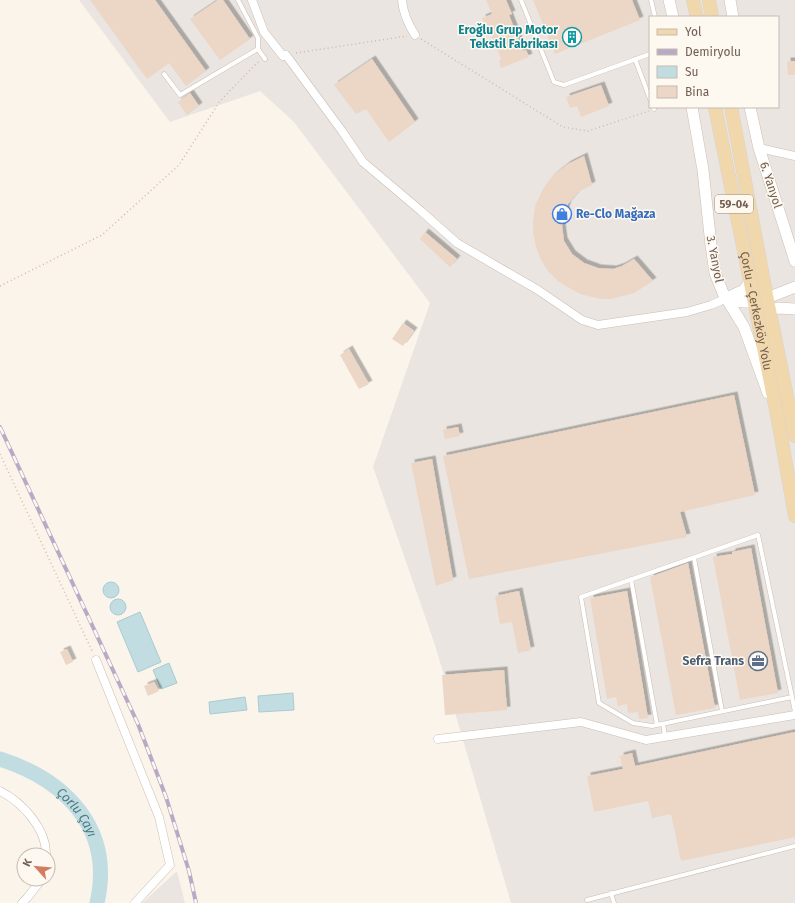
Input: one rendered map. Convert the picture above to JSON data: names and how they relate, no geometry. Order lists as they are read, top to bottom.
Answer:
{
  "streets": {
    "main road": [
      "6. Yanyol",
      "59-04",
      "3. Yanyol",
      "Çorlu - Çerkezköy Yolu"
    ]
  },
  "crossings": [
    ["3. Yanyol", "Çorlu - Çerkezköy Yolu"]
  ],
  "water": ["Çorlu Çayı"],
  "places": {
    "building": ["Eroğlu Grup Motor Tekstil Fabrikası"],
    "shop": ["Re-Clo Mağaza"],
    "office": ["Sefra Trans"]
  },
  "legend": [
    "Yol",
    "Demiryolu",
    "Su",
    "Bina"
  ],
  "north": "top left"
}
